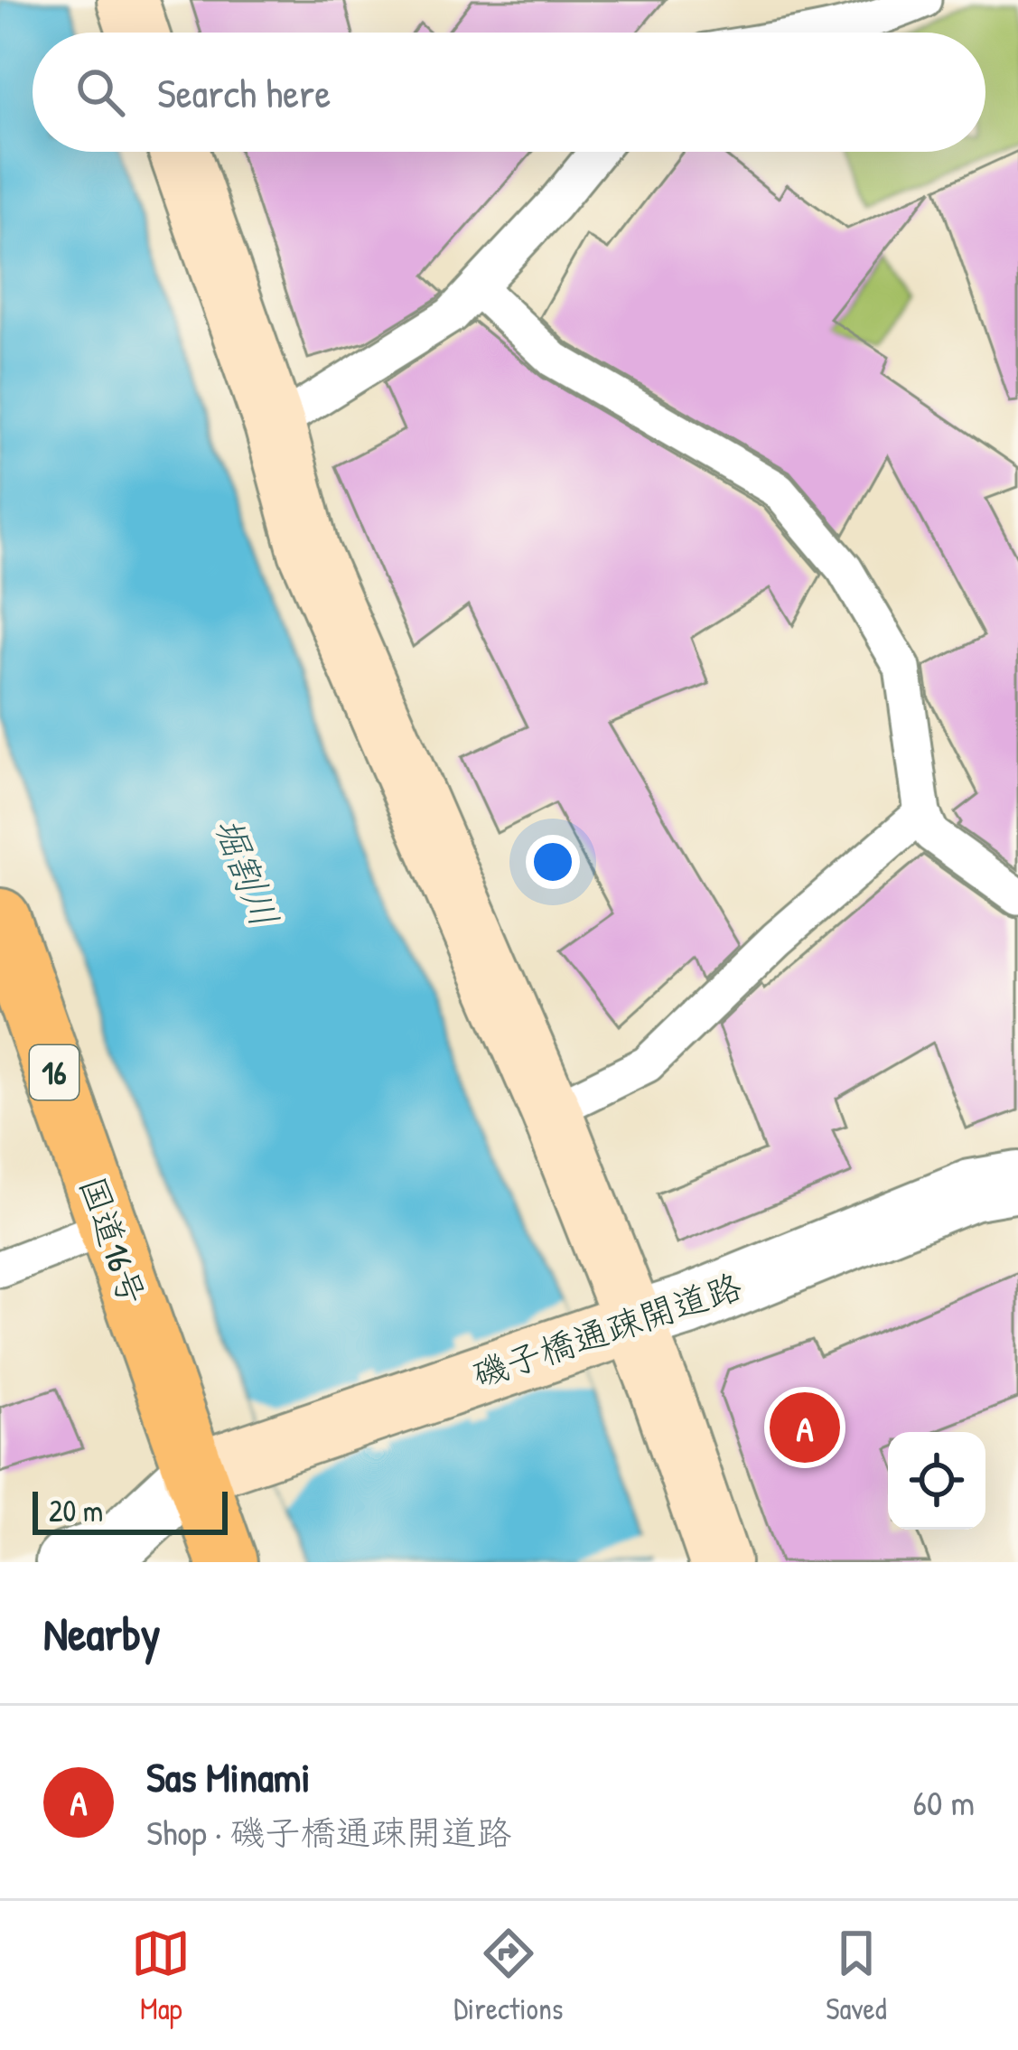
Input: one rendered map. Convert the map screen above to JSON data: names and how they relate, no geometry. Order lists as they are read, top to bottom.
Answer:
{
  "streets": {
    "highway": ["16", "国道16号"],
    "street": ["磯子橋通疎開道路"]
  },
  "crossings": [
    ["国道16号", "磯子橋通疎開道路"]
  ],
  "water": ["堀割川"],
  "scale_bar": "20 m",
  "page": {
    "search": "Search here",
    "pins": "A",
    "scale": "20 m",
    "heading": "Nearby",
    "list": [
      {
        "mark": "A",
        "name": "Sas Minami",
        "note": "Shop · 磯子橋通疎開道路",
        "value": "60 m"
      }
    ],
    "nav": ["Map", "Directions", "Saved"]
  }
}
